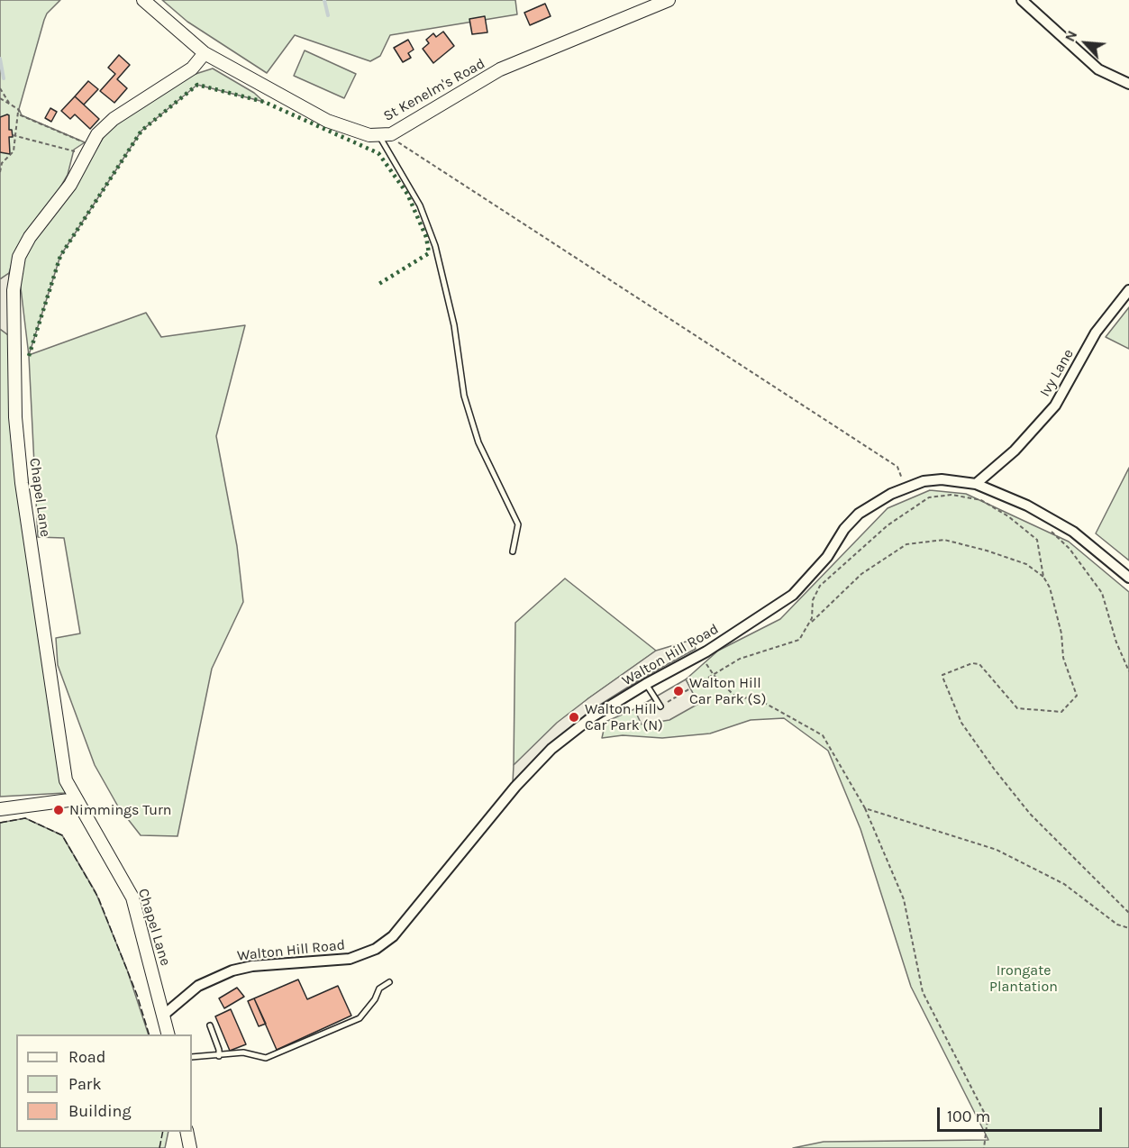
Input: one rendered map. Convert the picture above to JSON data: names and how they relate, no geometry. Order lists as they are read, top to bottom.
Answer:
{
  "streets": {
    "street": [
      "St Kenelm's Road",
      "Ivy Lane",
      "Chapel Lane",
      "Walton Hill Road"
    ]
  },
  "crossings": [
    ["St Kenelm's Road", "Chapel Lane"],
    ["Ivy Lane", "Walton Hill Road"],
    ["Chapel Lane", "Walton Hill Road"]
  ],
  "parks": ["Irongate Plantation"],
  "places": ["Walton Hill Car Park (S)", "Walton Hill Car Park (N)", "Nimmings Turn"],
  "legend": ["Road", "Park", "Building"],
  "scale_bar": "100 m",
  "north": "top left"
}
